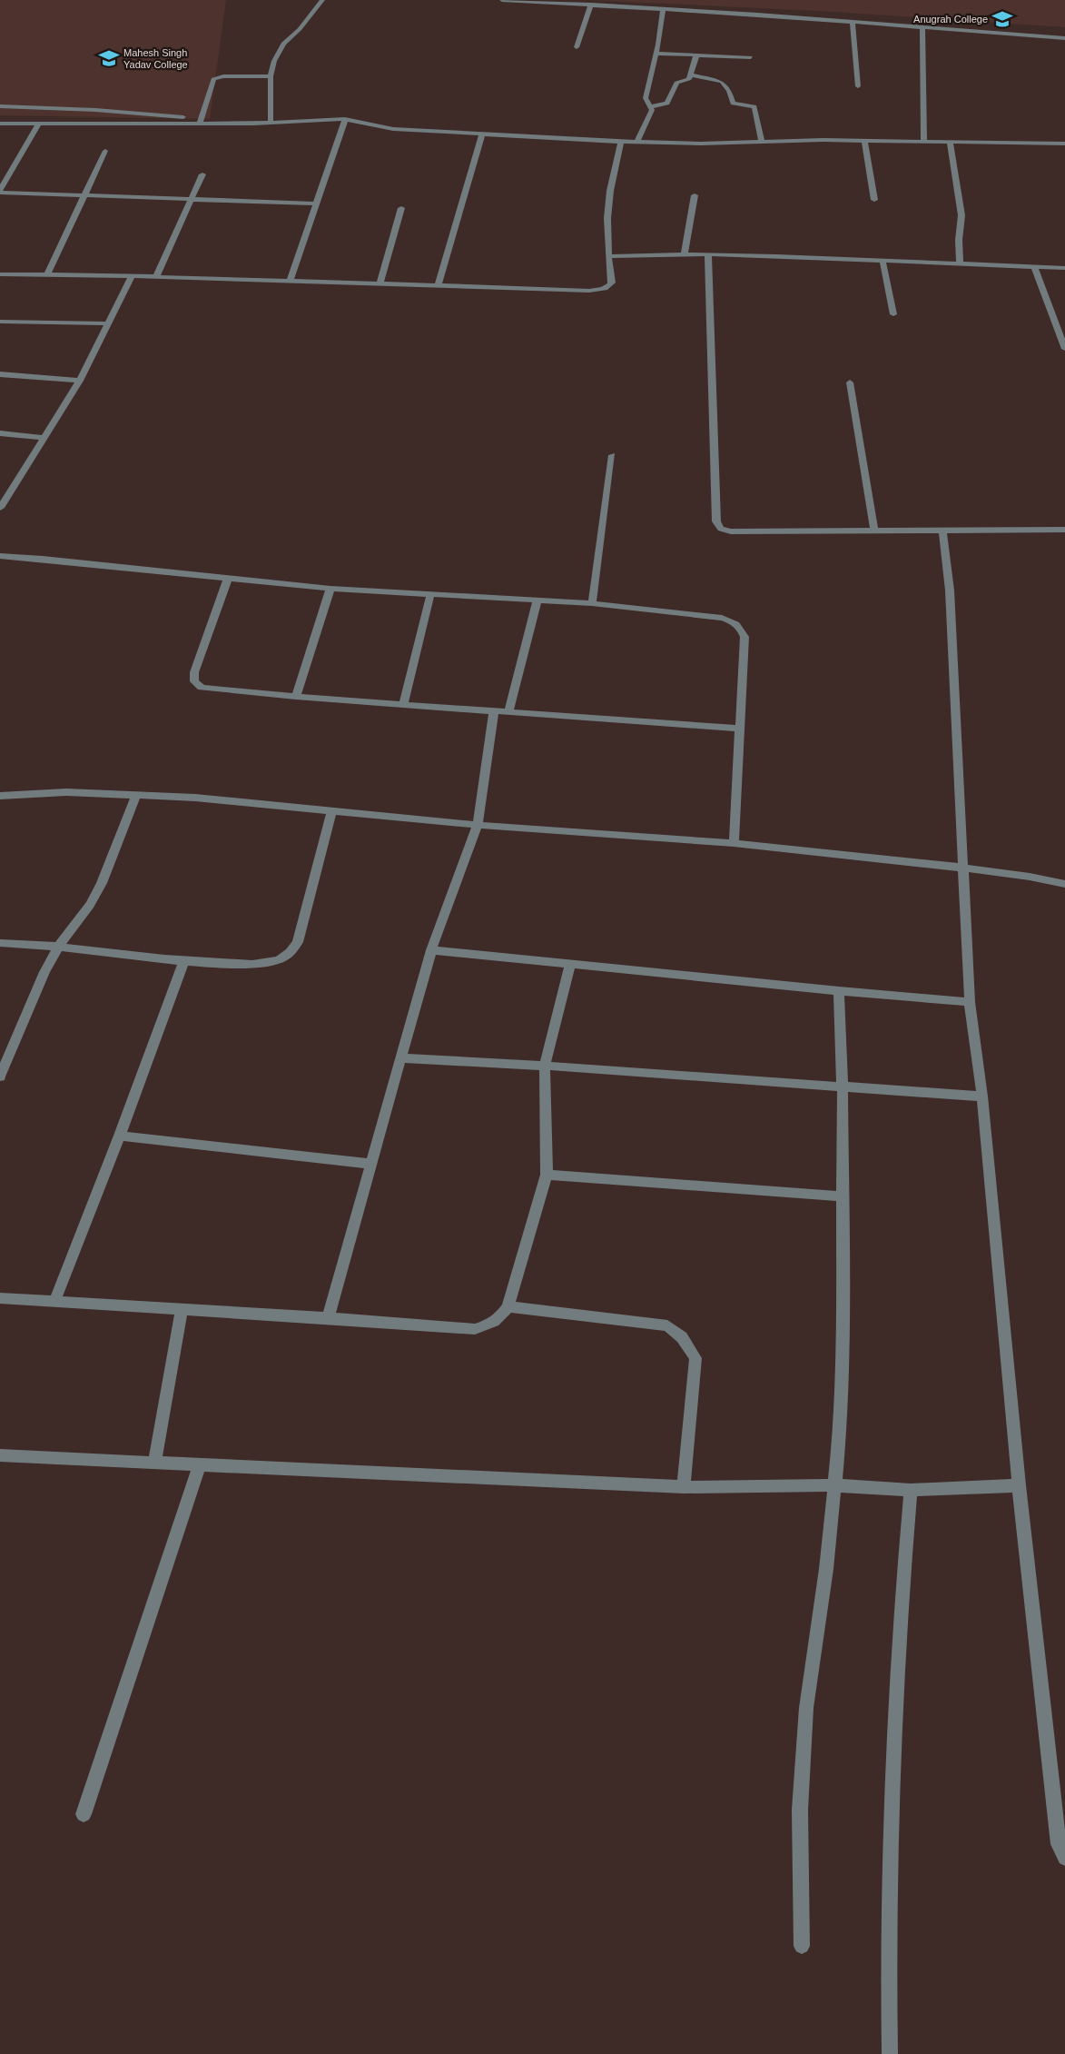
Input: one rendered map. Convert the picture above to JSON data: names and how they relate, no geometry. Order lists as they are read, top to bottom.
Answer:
{
  "places": {
    "school or university": ["Anugrah College", "Mahesh Singh Yadav College"]
  }
}
